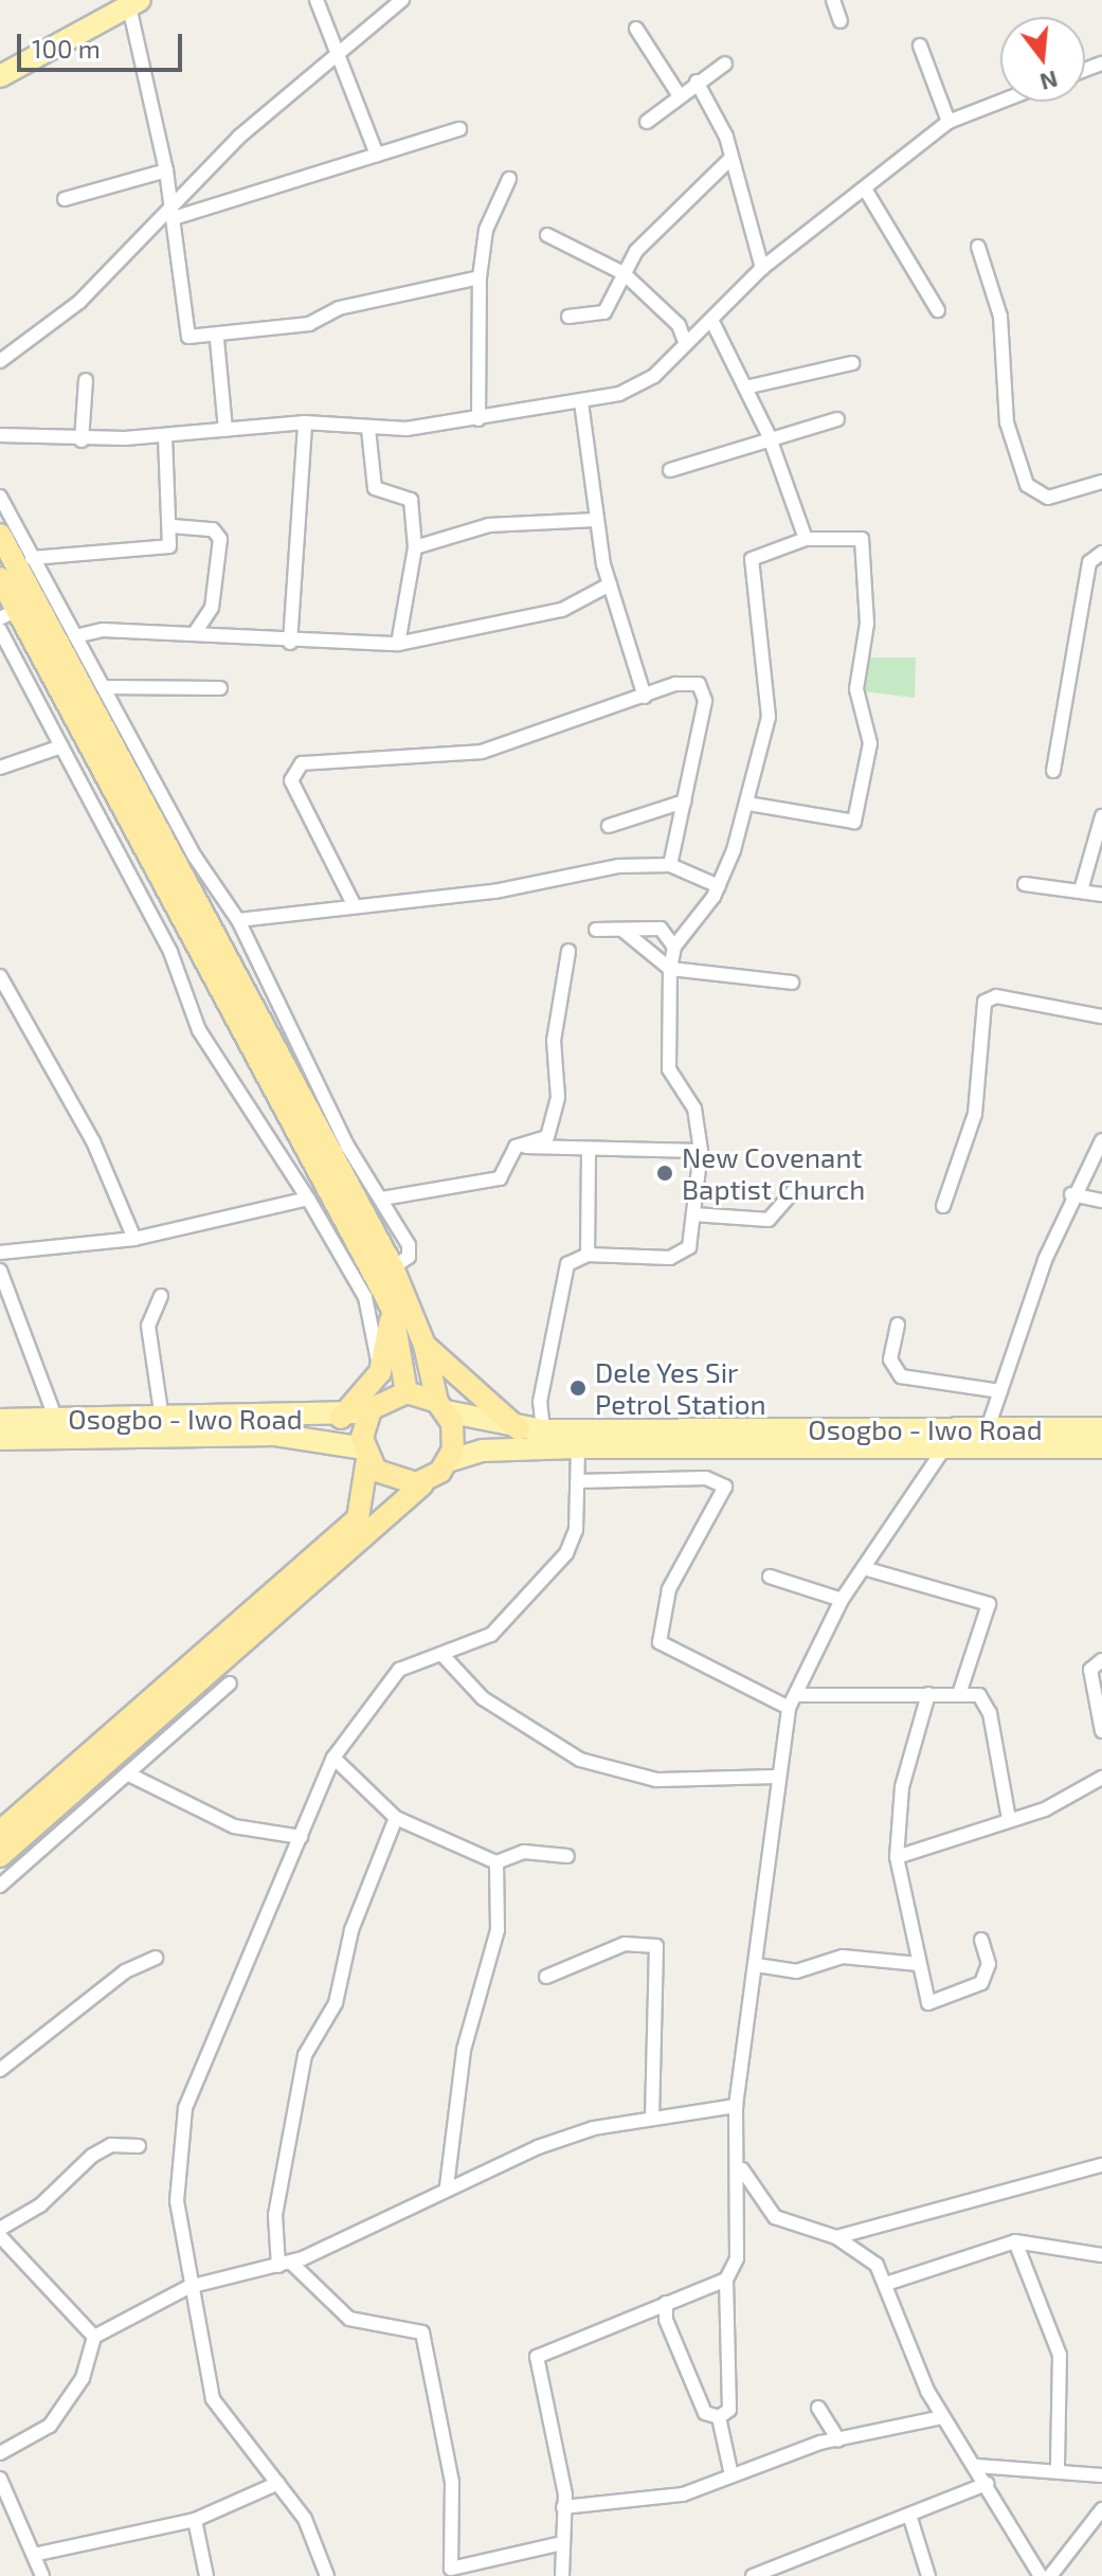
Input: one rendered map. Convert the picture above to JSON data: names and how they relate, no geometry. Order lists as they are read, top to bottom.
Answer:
{
  "streets": {
    "main road": ["Osogbo - Iwo Road"]
  },
  "places": ["New Covenant Baptist Church", "Dele Yes Sir Petrol Station"],
  "scale_bar": "100 m",
  "north": "bottom"
}
